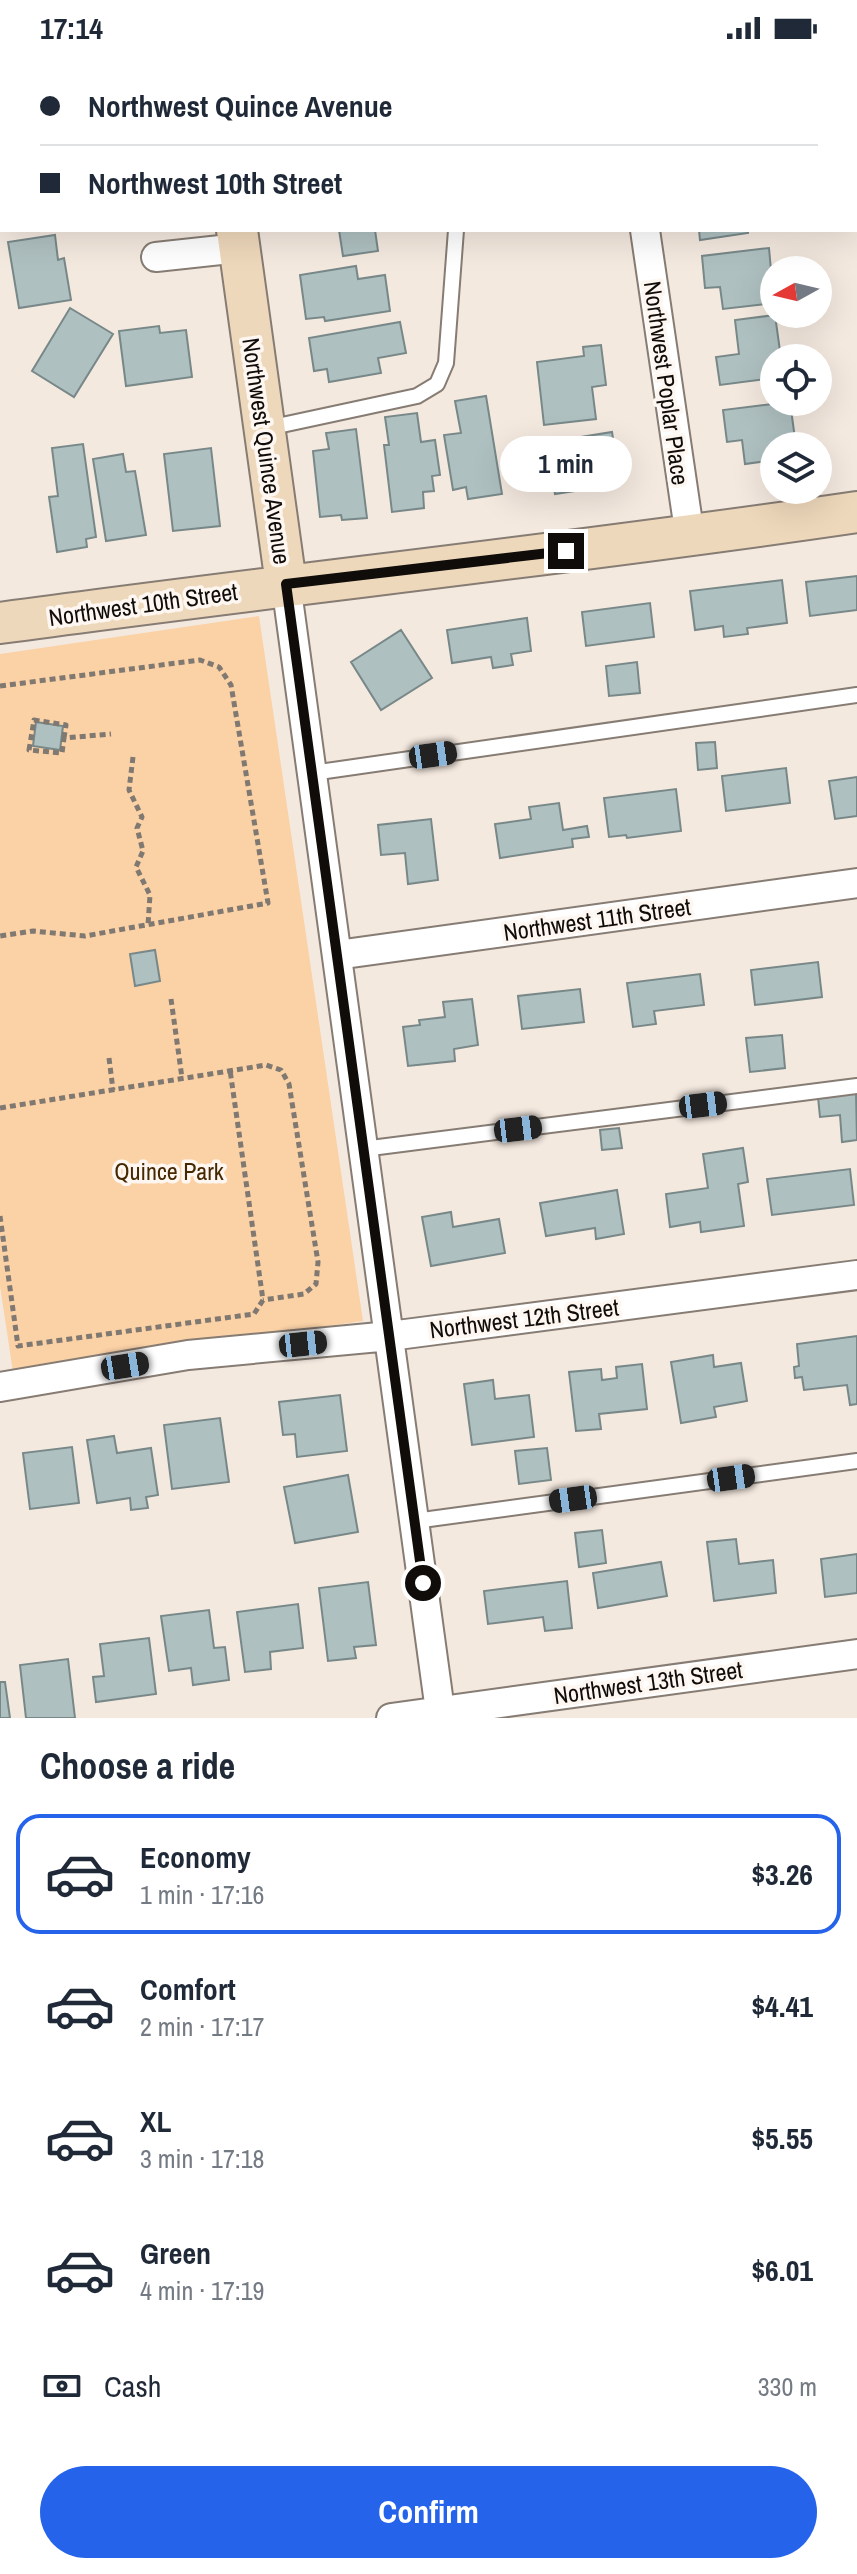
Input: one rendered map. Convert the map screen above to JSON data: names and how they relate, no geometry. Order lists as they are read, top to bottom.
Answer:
{
  "streets": {
    "street": [
      "Northwest Poplar Place",
      "Northwest Quince Avenue",
      "Northwest 10th Street",
      "Northwest 11th Street",
      "Northwest 12th Street",
      "Northwest 13th Street"
    ]
  },
  "crossings": [
    ["Northwest Poplar Place", "Northwest 10th Street"],
    ["Northwest Quince Avenue", "Northwest 10th Street"],
    ["Northwest Quince Avenue", "Northwest 11th Street"],
    ["Northwest Quince Avenue", "Northwest 12th Street"],
    ["Northwest Quince Avenue", "Northwest 13th Street"]
  ],
  "parks": ["Quince Park"],
  "north": "left",
  "page": {
    "status": "17:14",
    "banner": ["Northwest Quince Avenue", "Northwest 10th Street"],
    "bubble": "1 min",
    "heading": "Choose a ride",
    "list": [
      {
        "name": "Economy",
        "note": "1 min · 17:16",
        "value": "$3.26"
      },
      {
        "name": "Comfort",
        "note": "2 min · 17:17",
        "value": "$4.41"
      },
      {
        "name": "XL",
        "note": "3 min · 17:18",
        "value": "$5.55"
      },
      {
        "name": "Green",
        "note": "4 min · 17:19",
        "value": "$6.01"
      }
    ],
    "pay": ["Cash", "330 m"],
    "buttons": "Confirm"
  }
}
